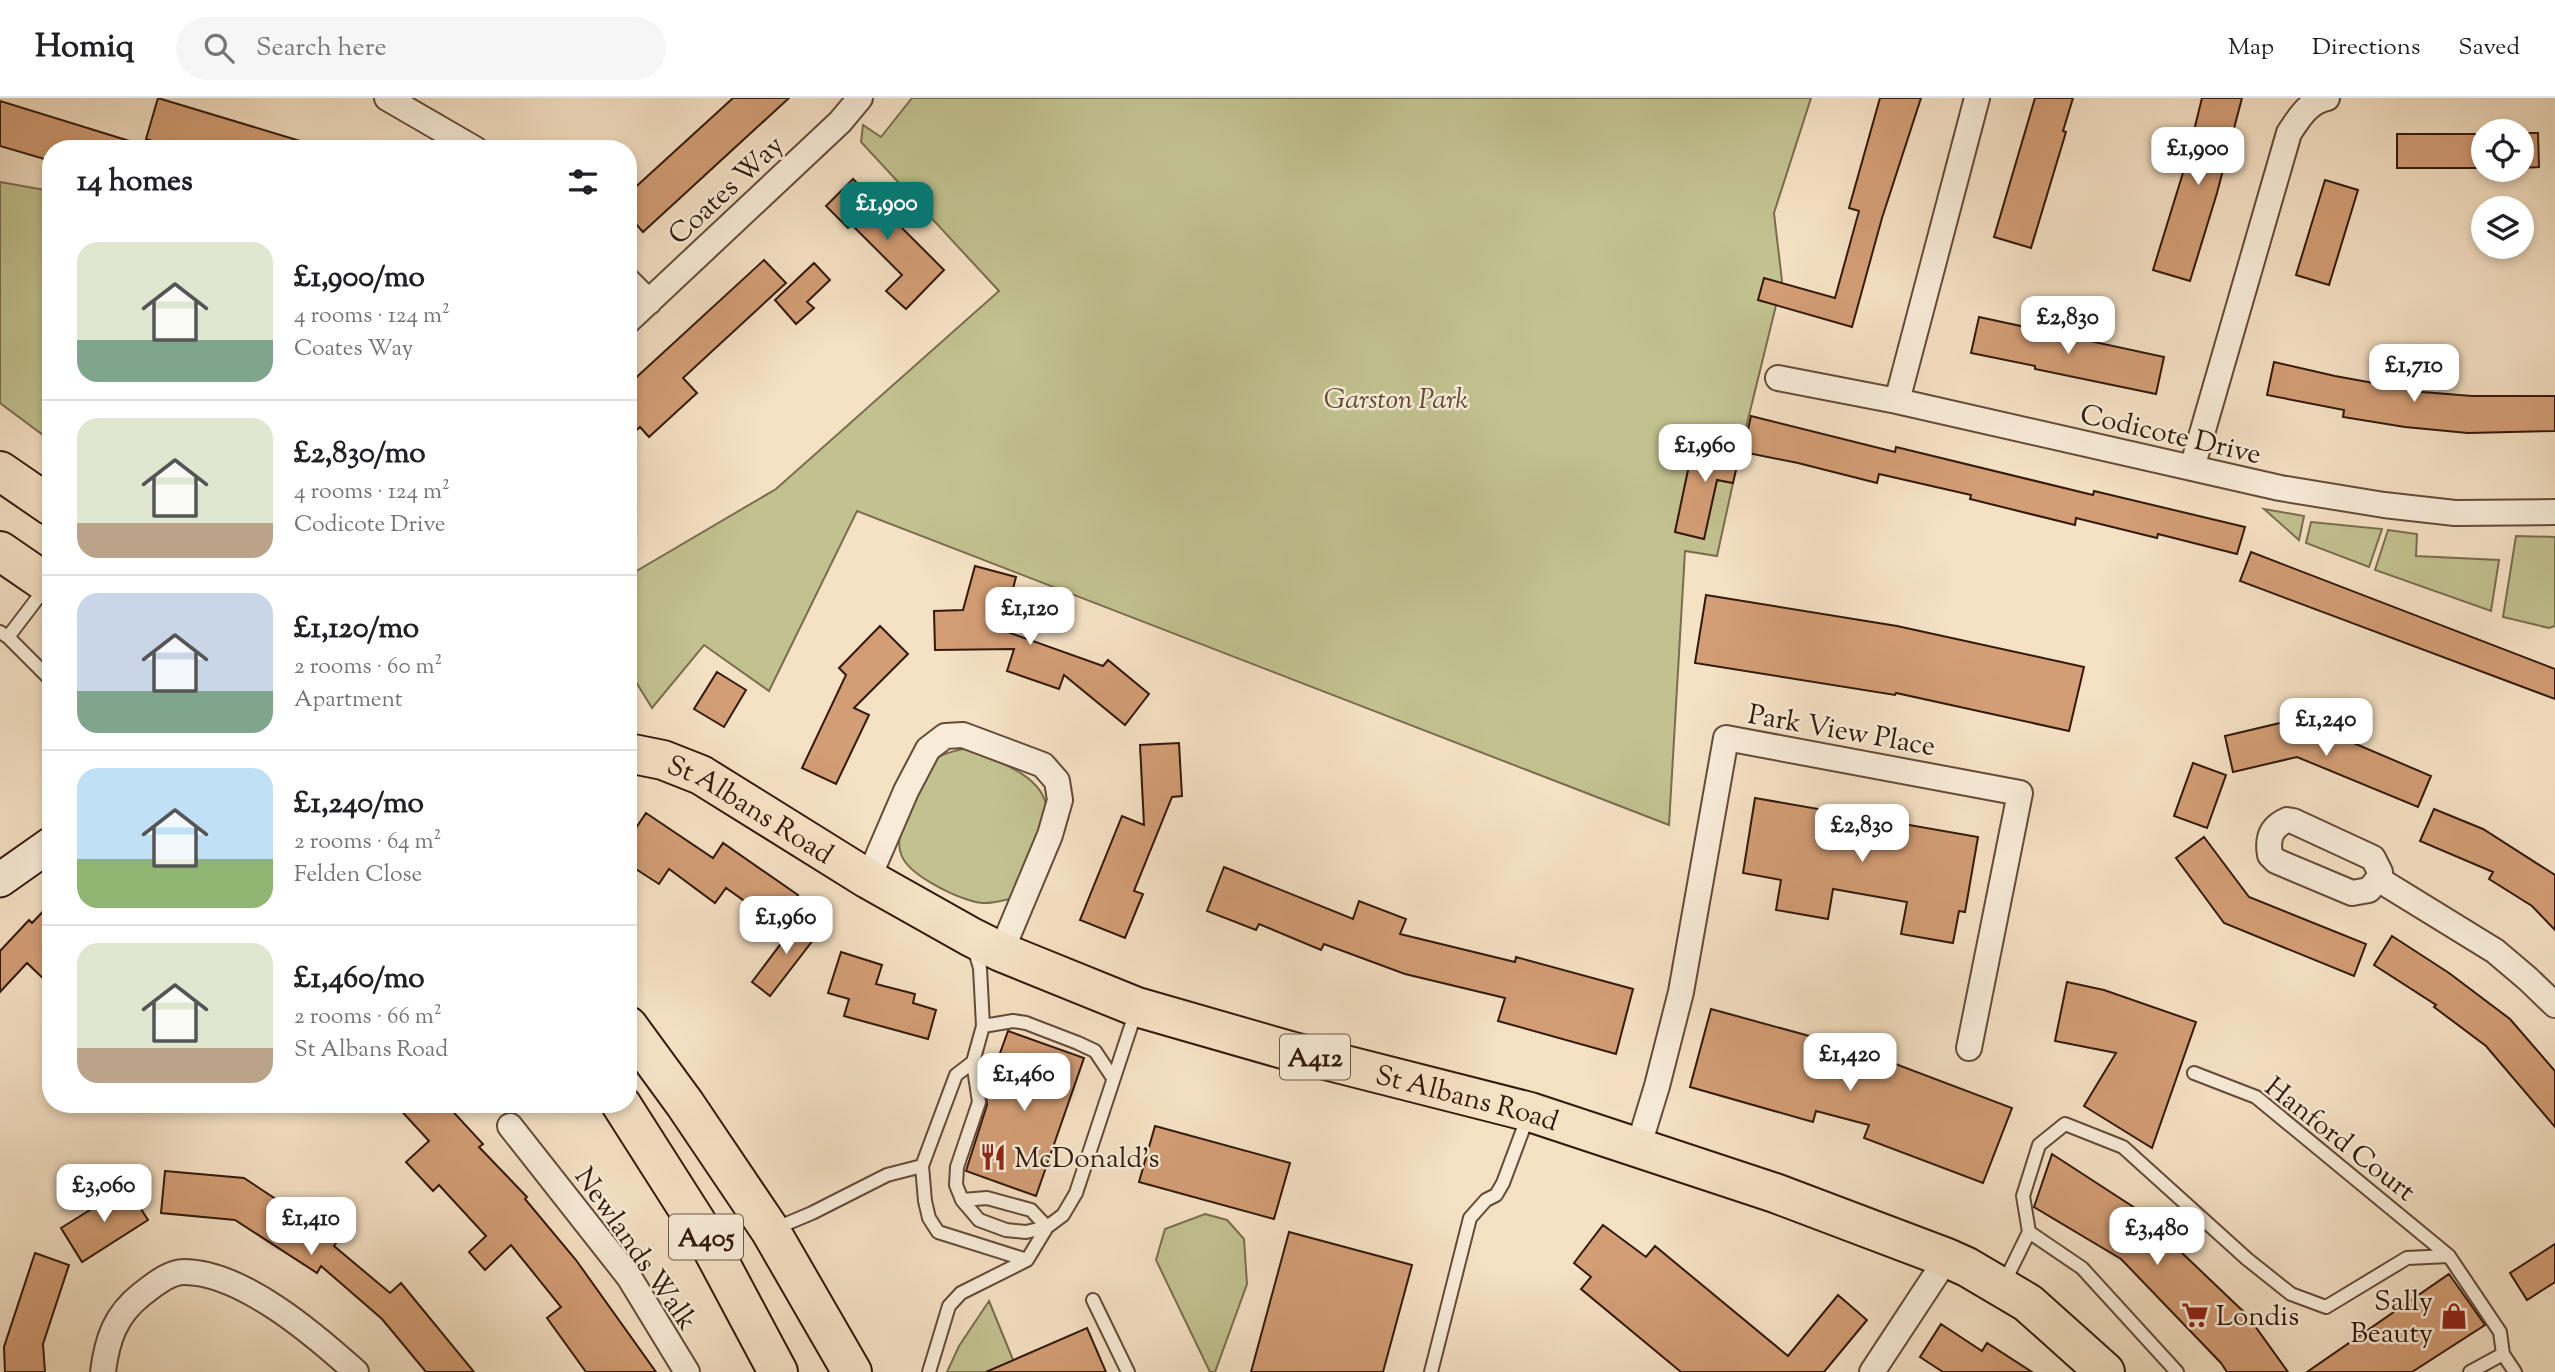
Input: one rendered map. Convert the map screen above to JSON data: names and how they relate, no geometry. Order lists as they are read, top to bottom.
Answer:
{
  "streets": {
    "main road": ["St Albans Road", "A412", "A405"],
    "street": [
      "Coates Way",
      "Codicote Drive",
      "Park View Place",
      "Newlands Walk"
    ],
    "lane": ["Hanford Court"]
  },
  "crossings": [
    ["Park View Place", "St Albans Road"]
  ],
  "parks": ["Garston Park"],
  "places": {
    "restaurant": ["McDonald's"],
    "supermarket": ["Londis"],
    "shop": ["Sally Beauty"]
  },
  "page": {
    "header": "Homiq",
    "search": "Search here",
    "nav": ["Map", "Directions", "Saved"],
    "price": [
      "£1,900",
      "£1,900",
      "£2,830",
      "£1,710",
      "£1,960",
      "£1,120",
      "£1,240",
      "£2,830",
      "£1,960",
      "£1,420",
      "£1,460",
      "£3,060",
      "£1,410",
      "£3,480"
    ],
    "heading": "14 homes",
    "list": [
      {
        "name": "£1,900/mo",
        "note": "4 rooms · 124 m² · Coates Way"
      },
      {
        "name": "£2,830/mo",
        "note": "4 rooms · 124 m² · Codicote Drive"
      },
      {
        "name": "£1,120/mo",
        "note": "2 rooms · 60 m² · Apartment"
      },
      {
        "name": "£1,240/mo",
        "note": "2 rooms · 64 m² · Felden Close"
      },
      {
        "name": "£1,460/mo",
        "note": "2 rooms · 66 m² · St Albans Road"
      }
    ]
  }
}
